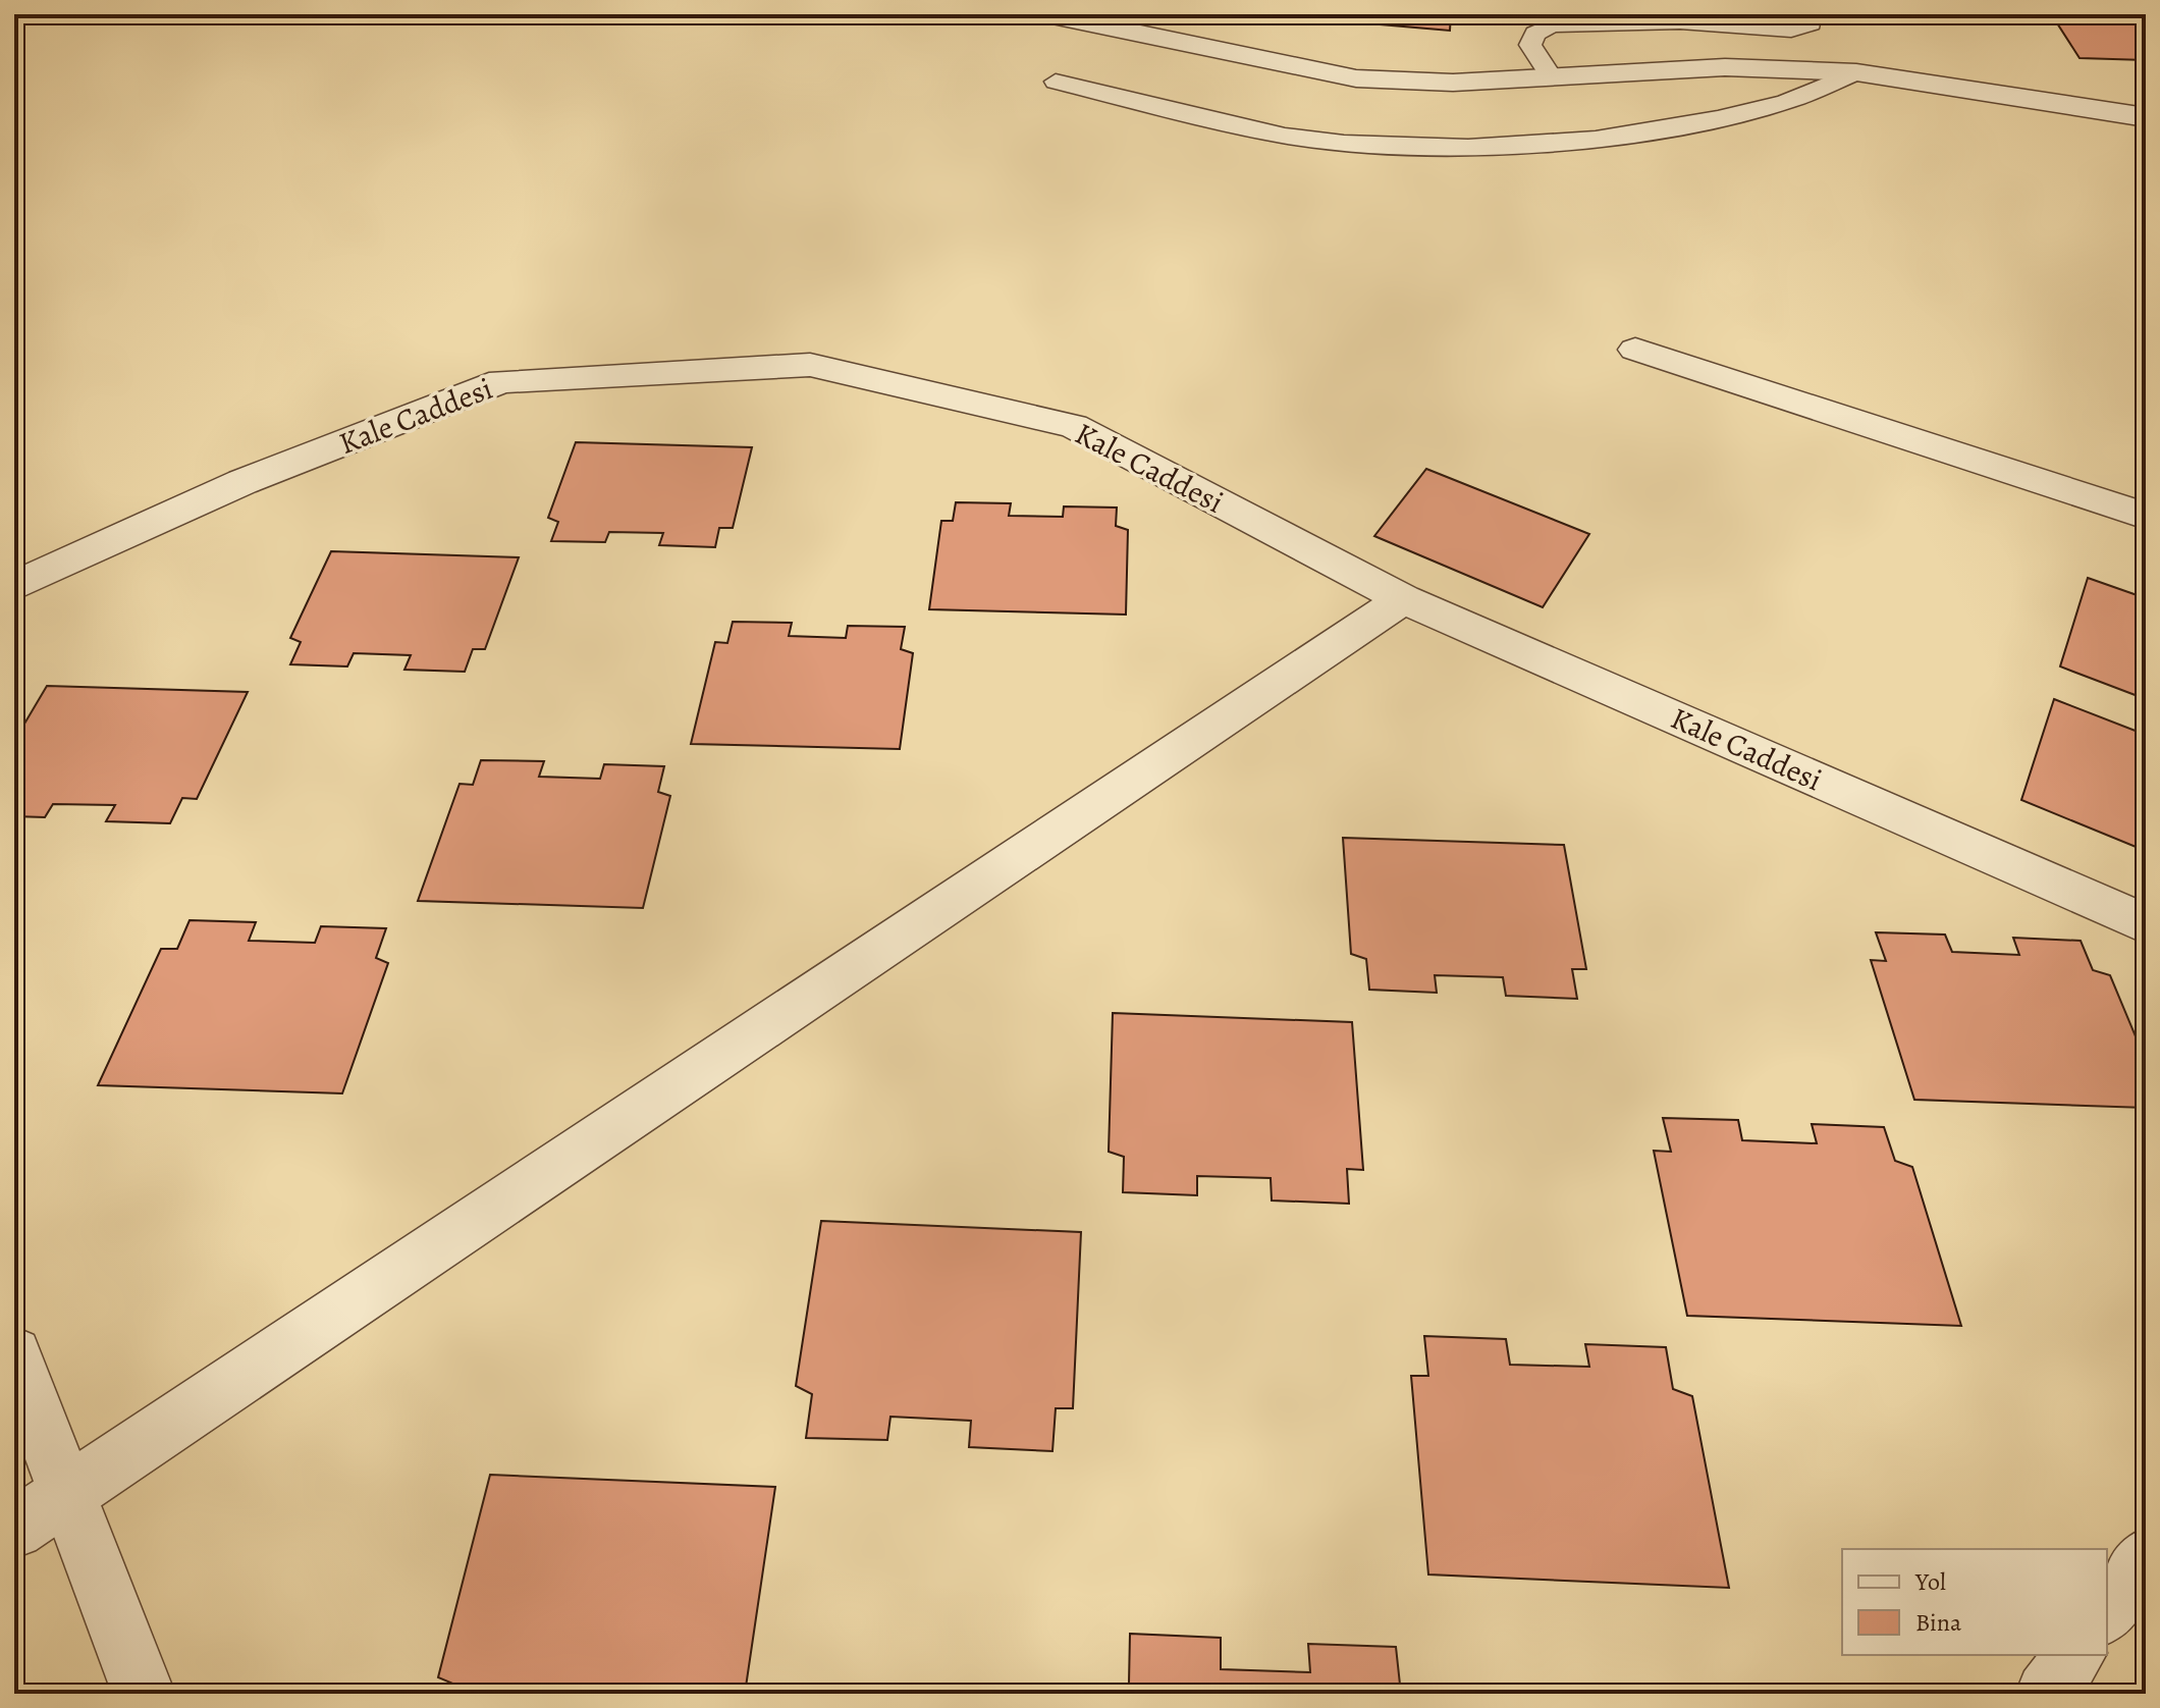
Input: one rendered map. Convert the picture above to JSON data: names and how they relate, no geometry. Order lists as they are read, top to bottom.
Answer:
{
  "streets": {
    "street": ["Kale Caddesi"]
  },
  "legend": ["Yol", "Bina"]
}
